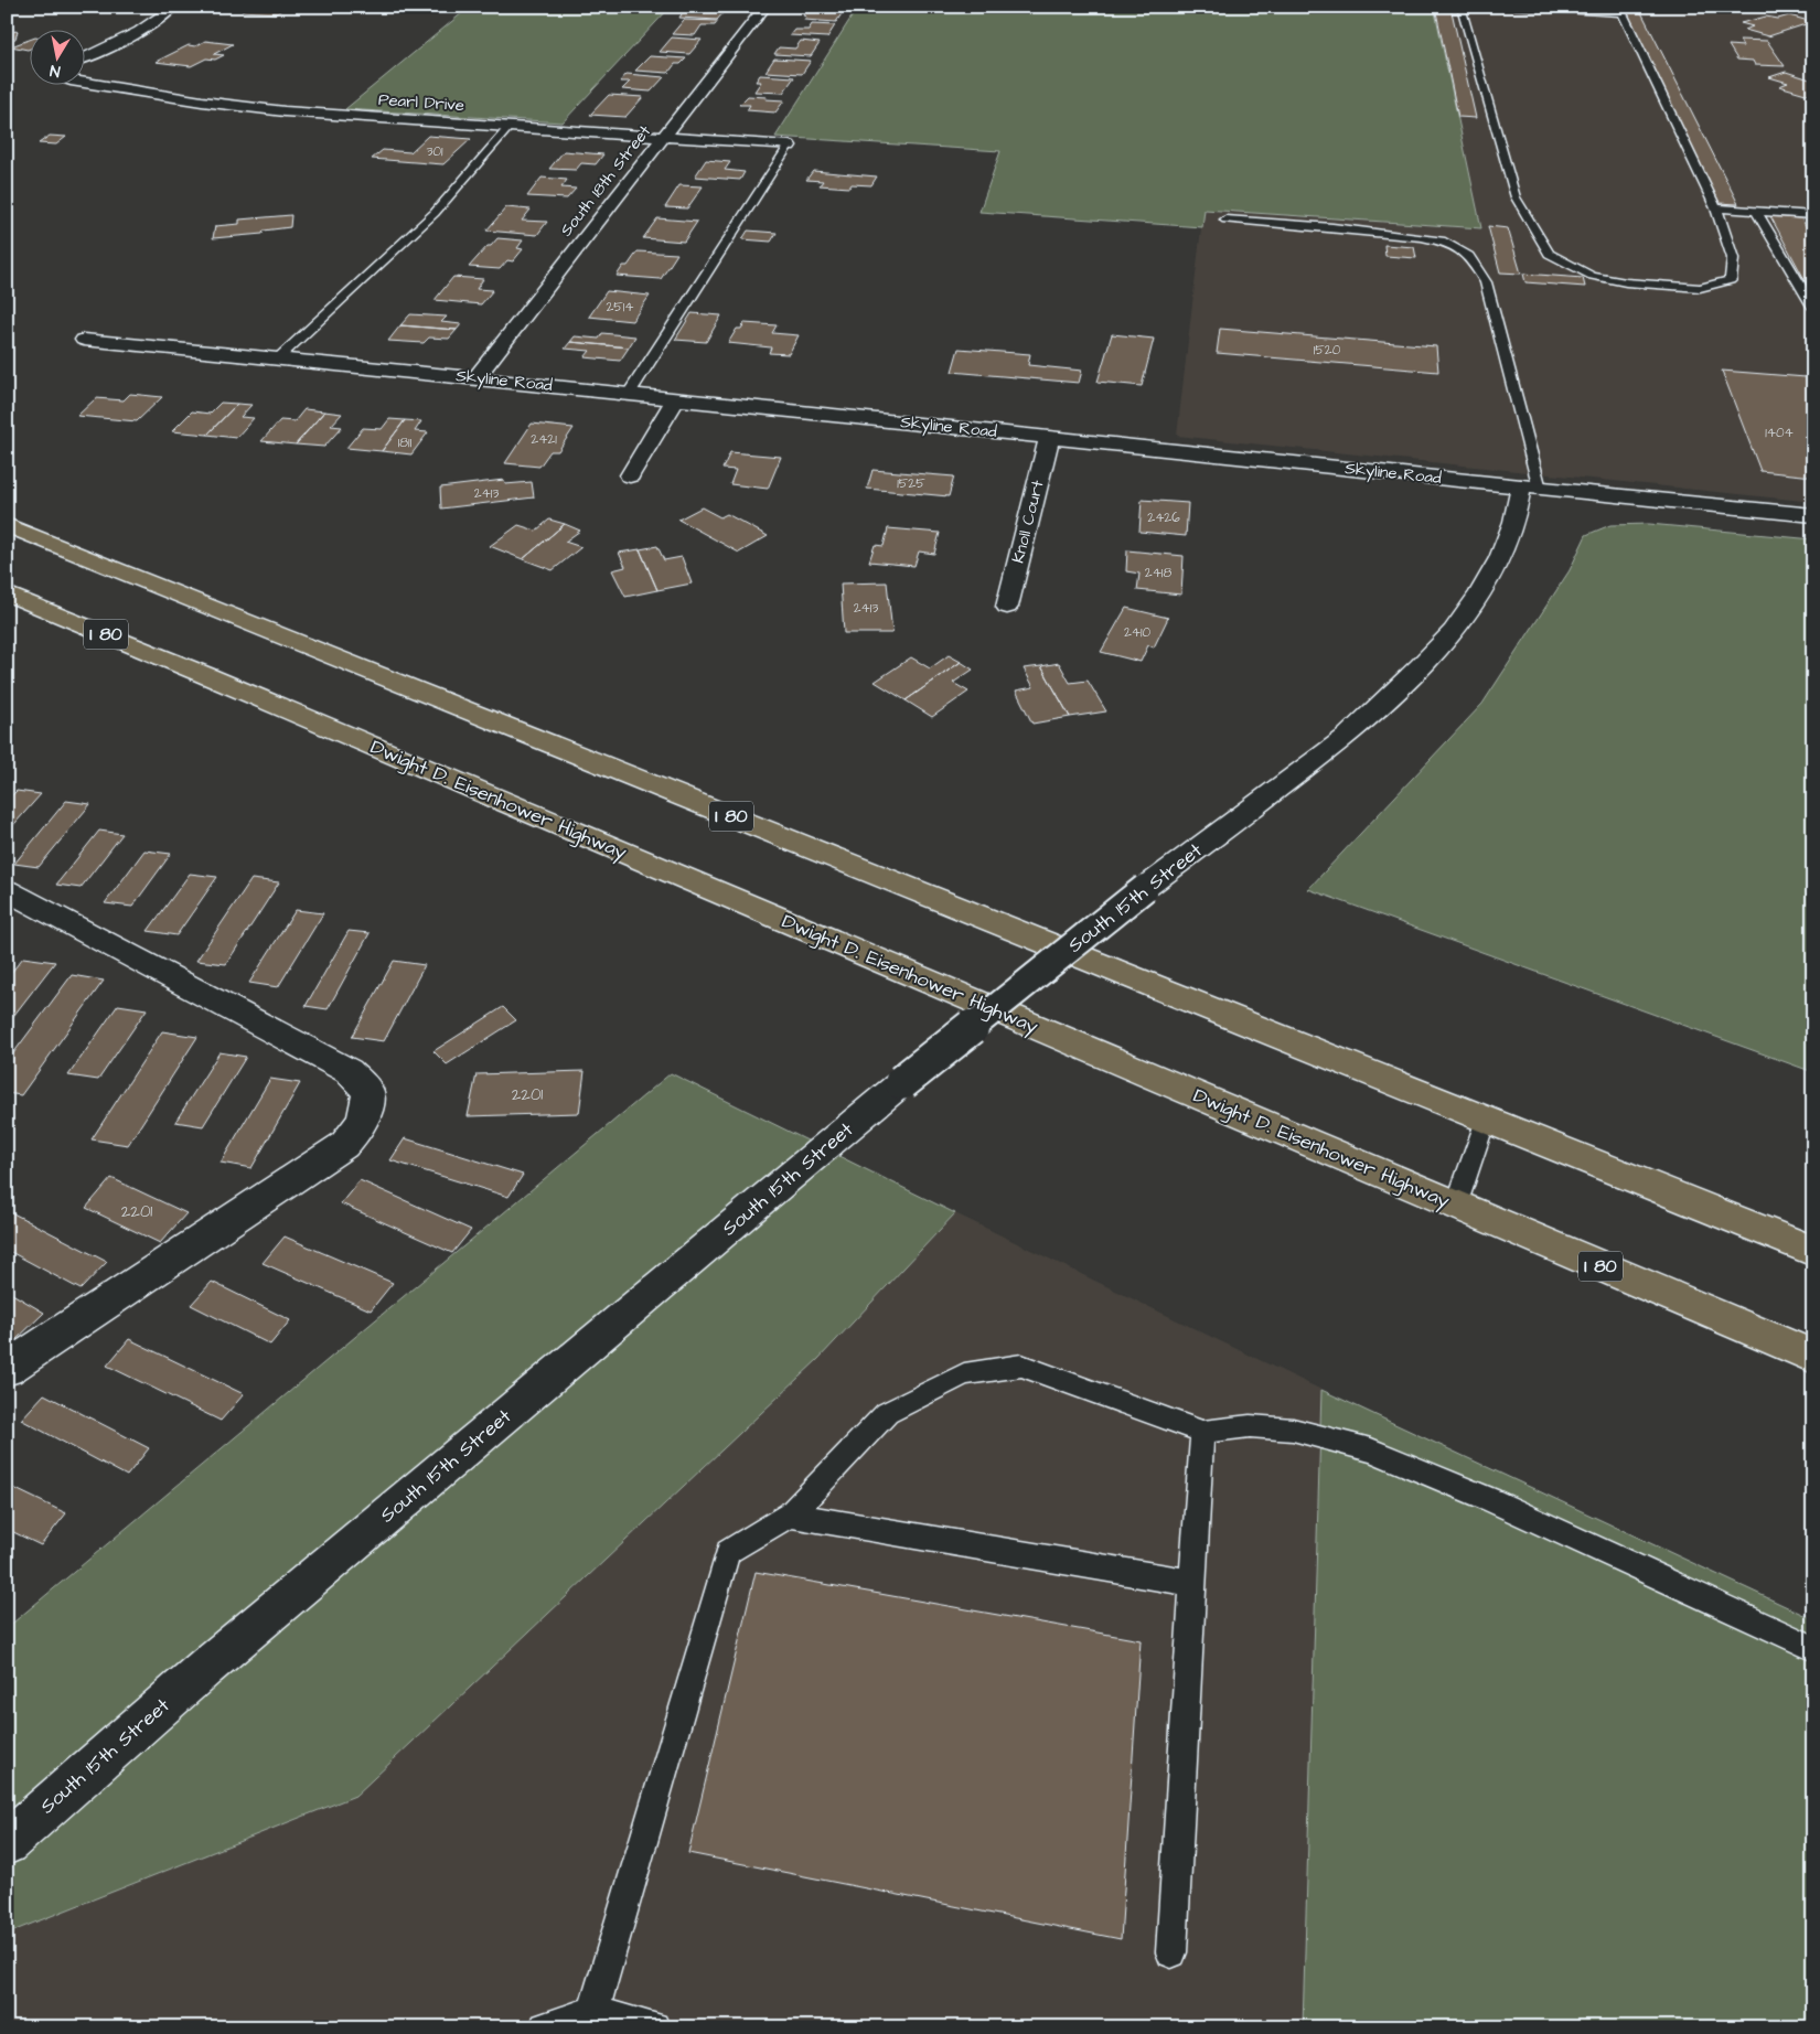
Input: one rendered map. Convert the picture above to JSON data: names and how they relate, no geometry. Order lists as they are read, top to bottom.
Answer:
{
  "streets": {
    "highway": ["I 80", "Dwight D. Eisenhower Highway"],
    "street": [
      "Pearl Drive",
      "South 18th Street",
      "Skyline Road",
      "Knoll Court",
      "South 15th Street"
    ]
  },
  "crossings": [
    ["Pearl Drive", "South 18th Street"],
    ["South 18th Street", "Skyline Road"],
    ["Skyline Road", "Knoll Court"],
    ["Skyline Road", "South 15th Street"]
  ],
  "house_numbers": [
    "301",
    "2514",
    "1520",
    "1404",
    "2421",
    "1811",
    "1525",
    "2413",
    "2426",
    "2418",
    "2413",
    "2410",
    "2201",
    "2201"
  ],
  "north": "bottom"
}
